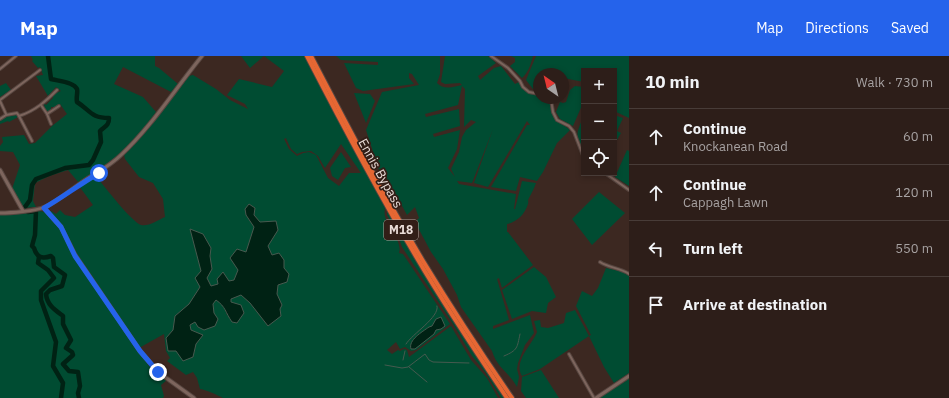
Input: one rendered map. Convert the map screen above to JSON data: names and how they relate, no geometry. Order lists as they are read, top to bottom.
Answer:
{
  "streets": {
    "highway": ["Ennis Bypass", "M18"]
  },
  "north": "top left",
  "page": {
    "header": "Map",
    "nav": ["Map", "Directions", "Saved"],
    "heading": ["10 min", "Walk · 730 m"],
    "map_buttons": ["+", "−"],
    "list": [
      ["Continue", "Knockanean Road", "60 m"],
      ["Continue", "Cappagh Lawn", "120 m"],
      ["Turn left", "550 m"],
      "Arrive at destination"
    ]
  }
}
